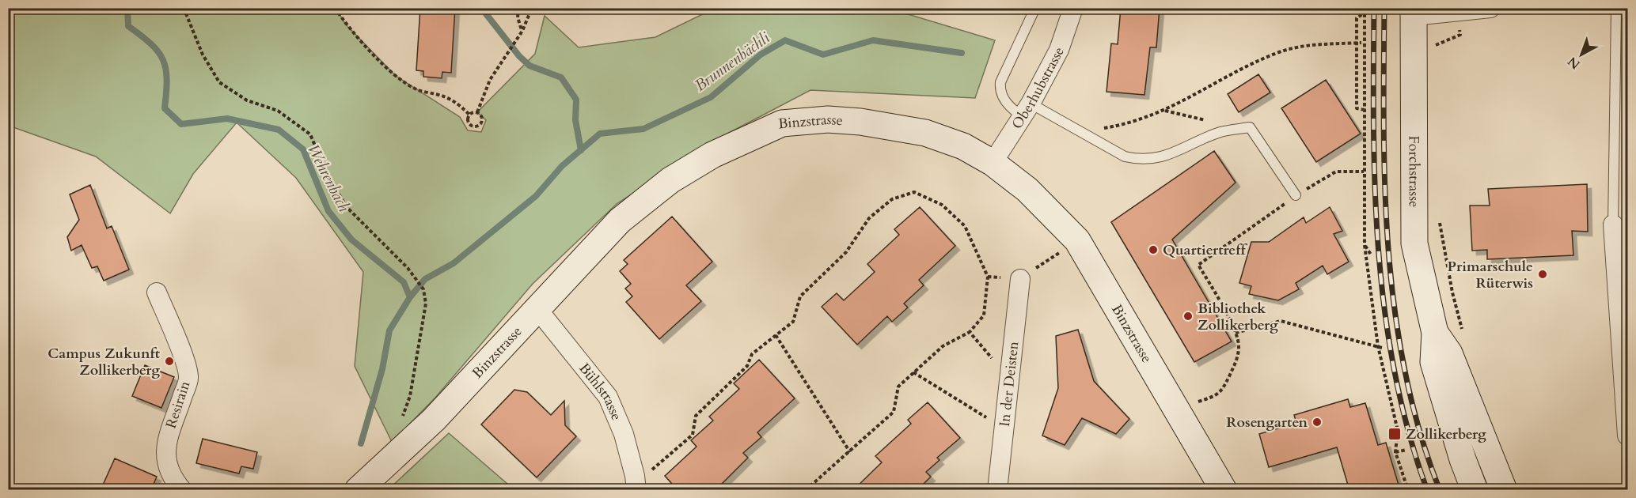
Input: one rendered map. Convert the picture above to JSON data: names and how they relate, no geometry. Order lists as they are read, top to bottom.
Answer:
{
  "streets": {
    "main road": ["Binzstrasse", "Forchstrasse"],
    "street": [
      "Oberhubstrasse",
      "In der Deisten",
      "Bühlstrasse",
      "Resirain"
    ]
  },
  "crossings": [
    ["Oberhubstrasse", "Binzstrasse"],
    ["Binzstrasse", "Bühlstrasse"]
  ],
  "water": ["Brunnenbächli", "Wehrenbach"],
  "places": {
    "other": [
      "Quartiertreff",
      "Primarschule Rüterwis",
      "Bibliothek Zollikerberg",
      "Campus Zukunft Zollikerberg",
      "Rosengarten"
    ],
    "transit": ["Zollikerberg"]
  },
  "north": "bottom left"
}
